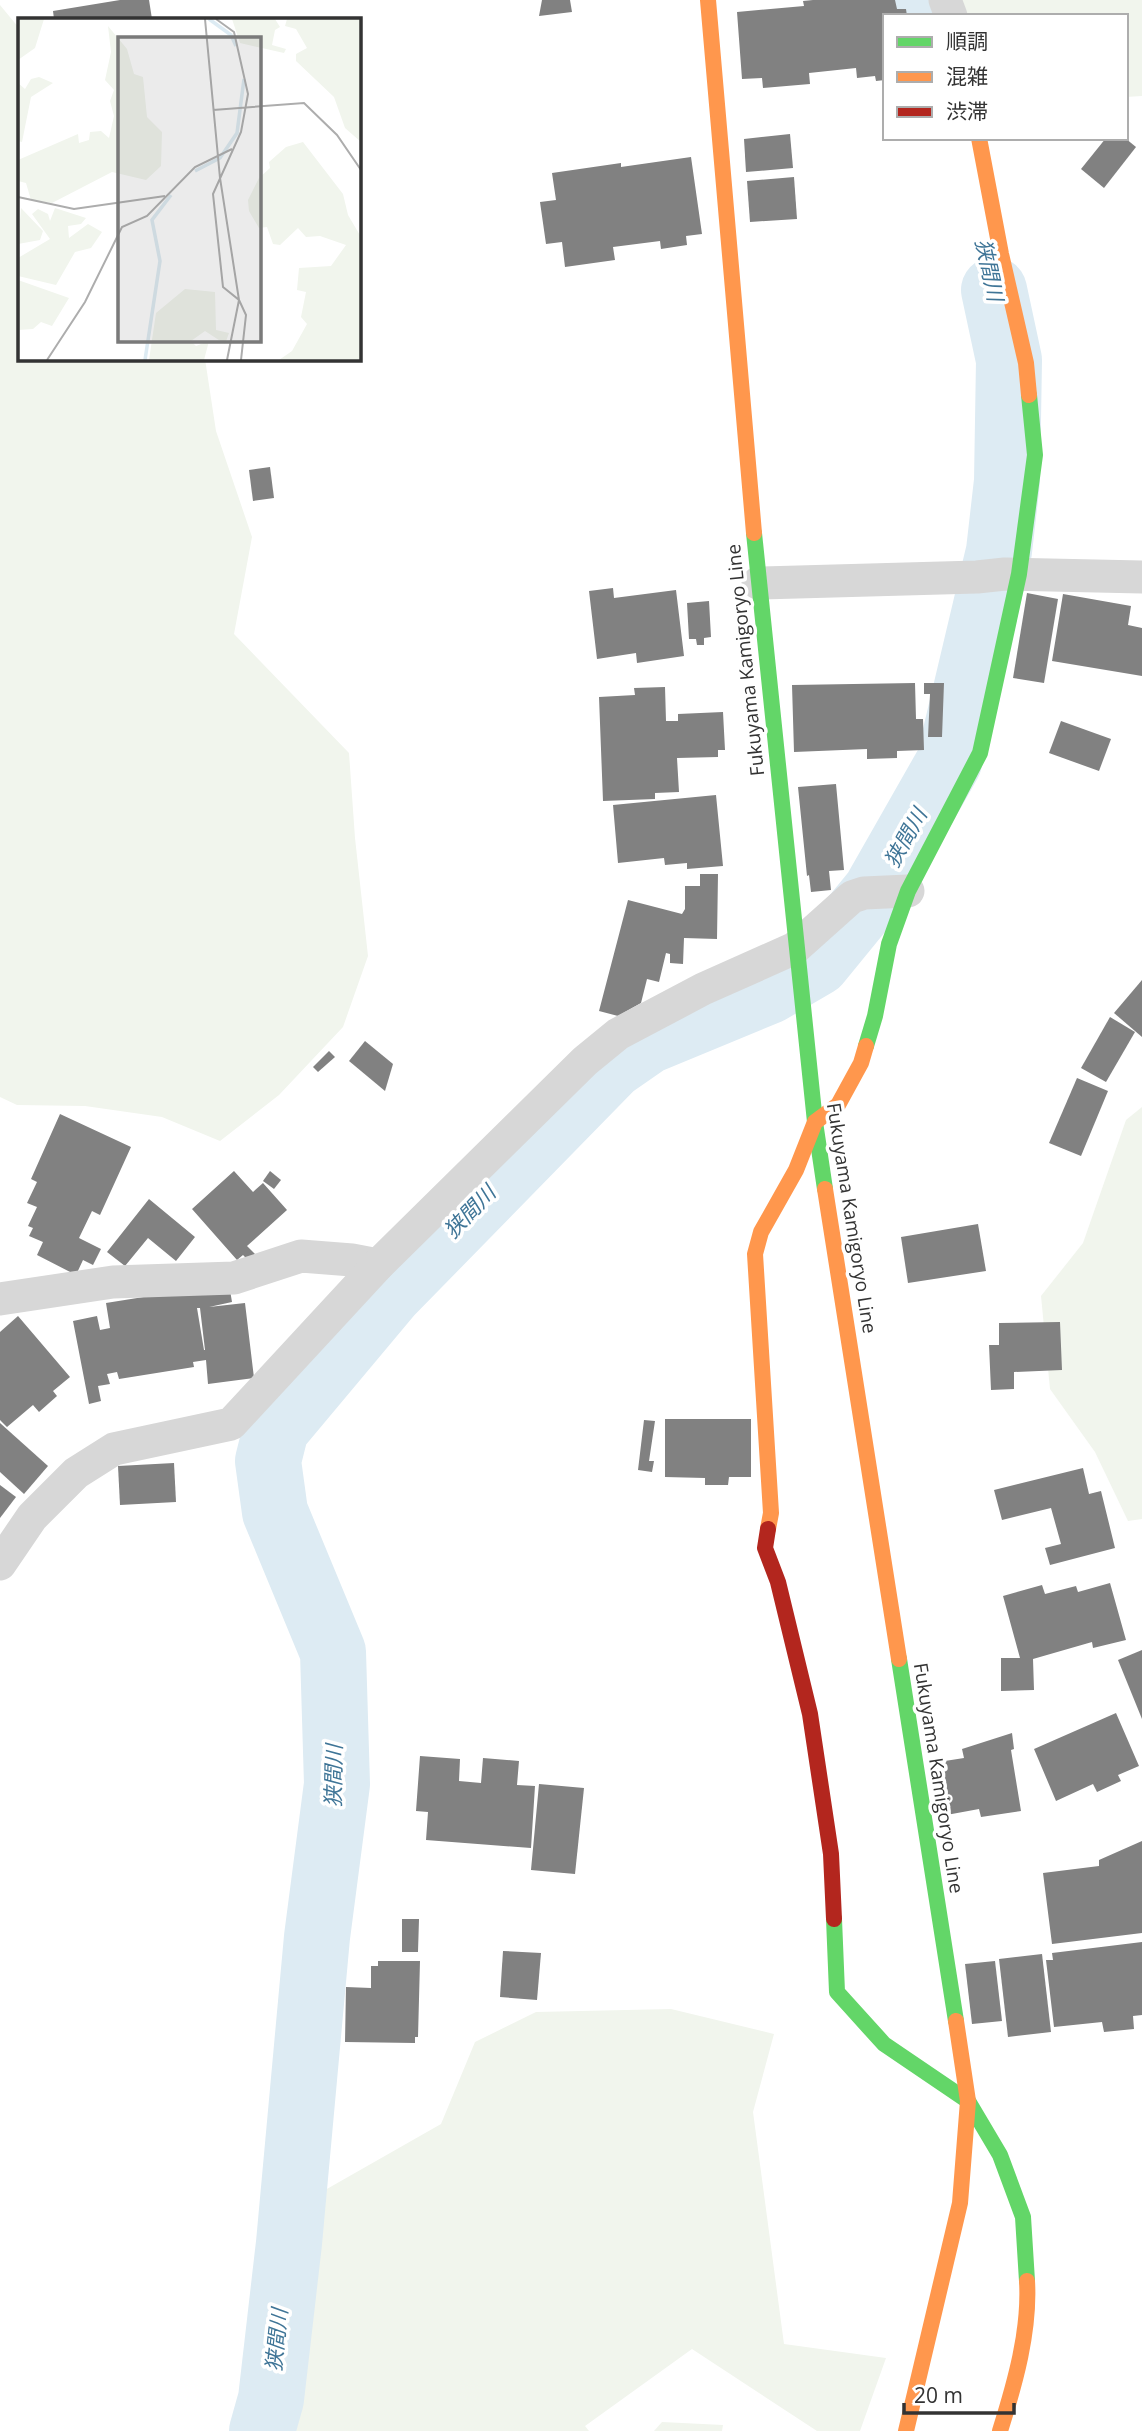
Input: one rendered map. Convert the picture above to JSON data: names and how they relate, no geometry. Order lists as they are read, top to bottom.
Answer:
{
  "streets": {
    "main road": ["Fukuyama Kamigoryo Line"]
  },
  "water": ["狭間川"],
  "legend": ["順調", "混雑", "渋滞"],
  "scale_bar": "20 m"
}
